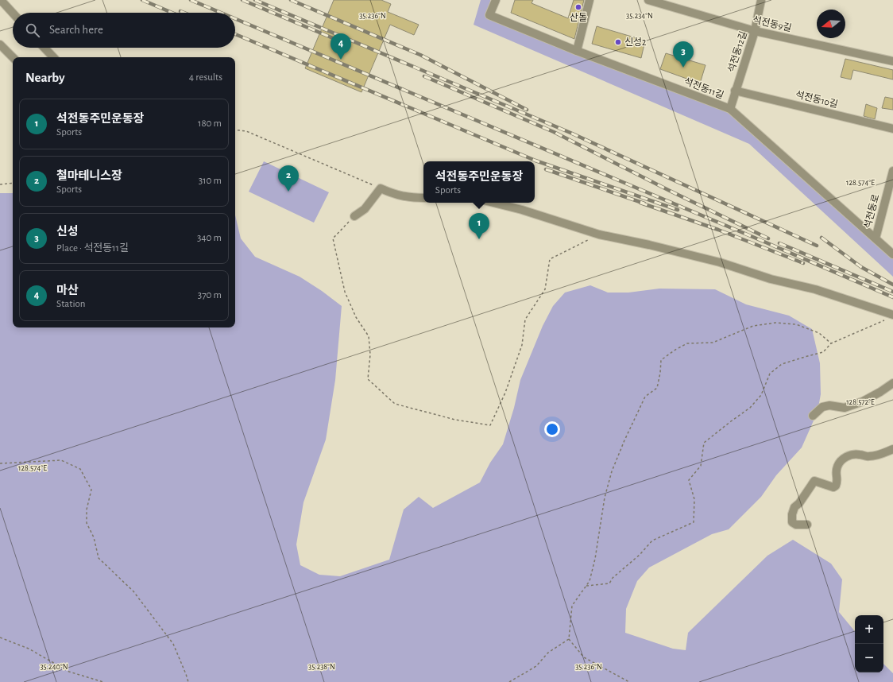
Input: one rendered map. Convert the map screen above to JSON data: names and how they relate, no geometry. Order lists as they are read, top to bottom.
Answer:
{
  "streets": {
    "street": [
      "석전동9길",
      "석전동12길",
      "석전동11길",
      "석전동10길",
      "석전동로"
    ]
  },
  "crossings": [
    ["석전동9길", "석전동12길"],
    ["석전동12길", "석전동11길"],
    ["석전동12길", "석전동10길"],
    ["석전동11길", "석전동로"]
  ],
  "places": ["산돌", "신성2"],
  "north": "left",
  "page": {
    "search": "Search here",
    "pins": [
      "4",
      "3",
      "2",
      "1"
    ],
    "heading": ["Nearby", "4 results"],
    "list": [
      {
        "mark": "1",
        "name": "석전동주민운동장",
        "note": "Sports",
        "value": "180 m"
      },
      {
        "mark": "2",
        "name": "철마테니스장",
        "note": "Sports",
        "value": "310 m"
      },
      {
        "mark": "3",
        "name": "신성",
        "note": "Place · 석전동11길",
        "value": "340 m"
      },
      {
        "mark": "4",
        "name": "마산",
        "note": "Station",
        "value": "370 m"
      }
    ],
    "popup": ["석전동주민운동장", "Sports"],
    "map_buttons": ["+", "−"]
  },
  "coordinates": [
    "35.236°N",
    "35.234°N",
    "128.574°E",
    "128.572°E",
    "35.240°N",
    "35.238°N"
  ]
}
